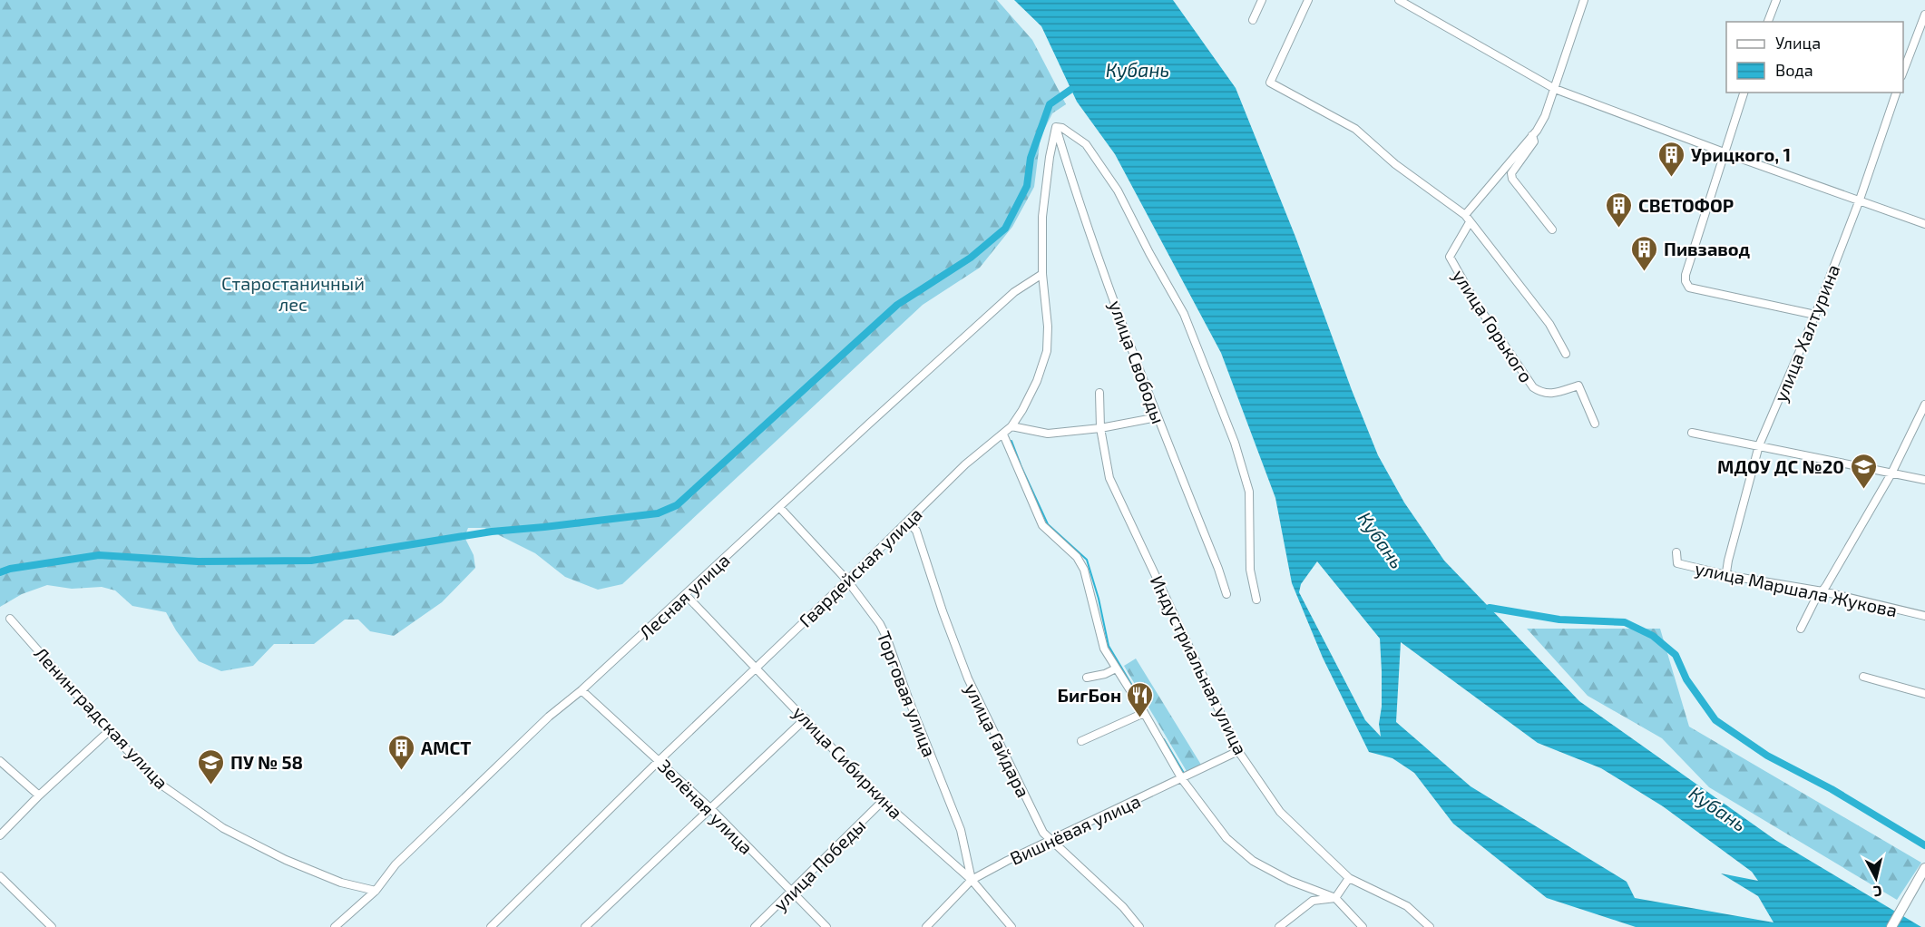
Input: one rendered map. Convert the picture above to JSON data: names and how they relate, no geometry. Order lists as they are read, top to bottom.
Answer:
{
  "streets": {
    "street": [
      "улица Горького",
      "улица Халтурина",
      "улица Свободы",
      "Гвардейская улица",
      "улица Маршала Жукова",
      "Лесная улица",
      "Индустриальная улица",
      "Торговая улица",
      "Ленинградская улица",
      "улица Гайдара",
      "улица Сибиркина",
      "Зелёная улица",
      "Вишнёвая улица",
      "улица Победы"
    ]
  },
  "crossings": [
    ["улица Халтурина", "улица Маршала Жукова"],
    ["улица Свободы", "Гвардейская улица"],
    ["Гвардейская улица", "Лесная улица"],
    ["Гвардейская улица", "Торговая улица"],
    ["Гвардейская улица", "улица Гайдара"],
    ["Гвардейская улица", "улица Сибиркина"],
    ["Гвардейская улица", "Зелёная улица"],
    ["Лесная улица", "Торговая улица"],
    ["Лесная улица", "Ленинградская улица"],
    ["Лесная улица", "улица Сибиркина"],
    ["Лесная улица", "Зелёная улица"],
    ["Индустриальная улица", "Вишнёвая улица"],
    ["Торговая улица", "улица Сибиркина"],
    ["Торговая улица", "Вишнёвая улица"],
    ["улица Гайдара", "Вишнёвая улица"],
    ["улица Сибиркина", "Вишнёвая улица"],
    ["улица Сибиркина", "улица Победы"],
    ["Зелёная улица", "улица Победы"]
  ],
  "water": ["Кубань"],
  "parks": ["Старостаничный лес"],
  "places": {
    "building": [
      "Урицкого, 1",
      "СВЕТОФОР",
      "Пивзавод",
      "АМСТ"
    ],
    "school or university": ["МДОУ ДС №20", "ПУ № 58"],
    "restaurant": ["БигБон"]
  },
  "legend": ["Улица", "Вода"],
  "north": "bottom"
}
